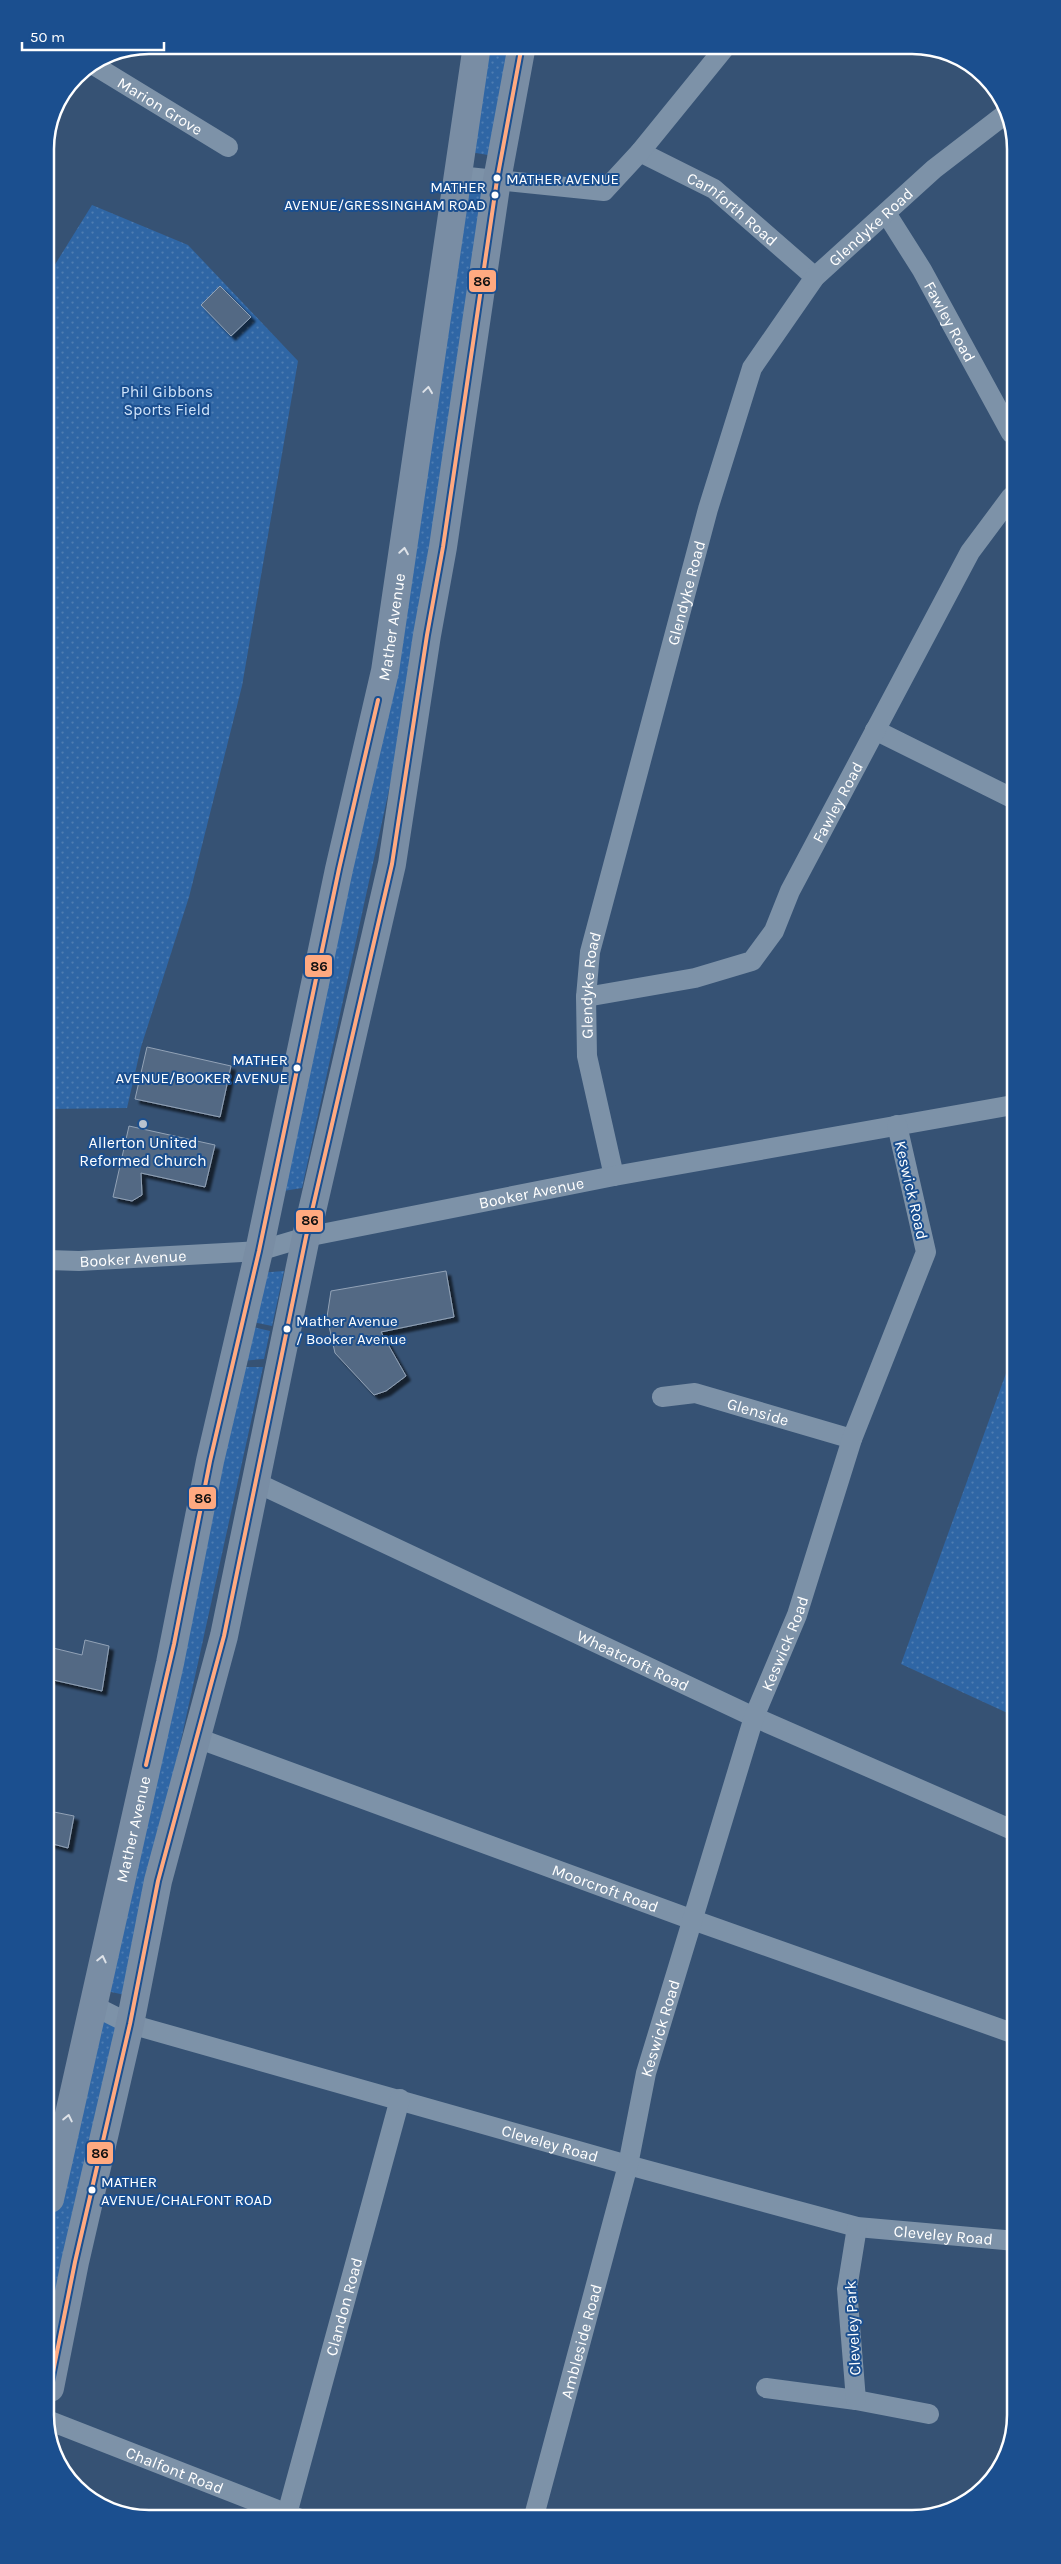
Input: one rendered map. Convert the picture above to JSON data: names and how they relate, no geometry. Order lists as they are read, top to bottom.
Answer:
{
  "streets": {
    "main road": ["Mather Avenue"],
    "street": [
      "Marion Grove",
      "Carnforth Road",
      "Glendyke Road",
      "Fawley Road",
      "Keswick Road",
      "Booker Avenue",
      "Glenside",
      "Wheatcroft Road",
      "Moorcroft Road",
      "Cleveley Road",
      "Clandon Road",
      "Cleveley Park",
      "Ambleside Road",
      "Chalfont Road"
    ]
  },
  "crossings": [
    ["Carnforth Road", "Glendyke Road"],
    ["Glendyke Road", "Fawley Road"],
    ["Glendyke Road", "Booker Avenue"],
    ["Mather Avenue", "Booker Avenue"],
    ["Mather Avenue", "Cleveley Road"],
    ["Keswick Road", "Booker Avenue"],
    ["Keswick Road", "Glenside"],
    ["Keswick Road", "Wheatcroft Road"],
    ["Keswick Road", "Moorcroft Road"],
    ["Keswick Road", "Cleveley Road"],
    ["Keswick Road", "Ambleside Road"],
    ["Cleveley Road", "Clandon Road"],
    ["Cleveley Road", "Cleveley Park"],
    ["Cleveley Road", "Ambleside Road"]
  ],
  "parks": ["Phil Gibbons Sports Field"],
  "places": [
    "MATHER AVENUE",
    "MATHER AVENUE/GRESSINGHAM ROAD",
    "MATHER AVENUE/BOOKER AVENUE",
    "Allerton United Reformed Church",
    "Mather Avenue / Booker Avenue",
    "MATHER AVENUE/CHALFONT ROAD"
  ],
  "lines": ["transit line 86"],
  "scale_bar": "50 m"
}
